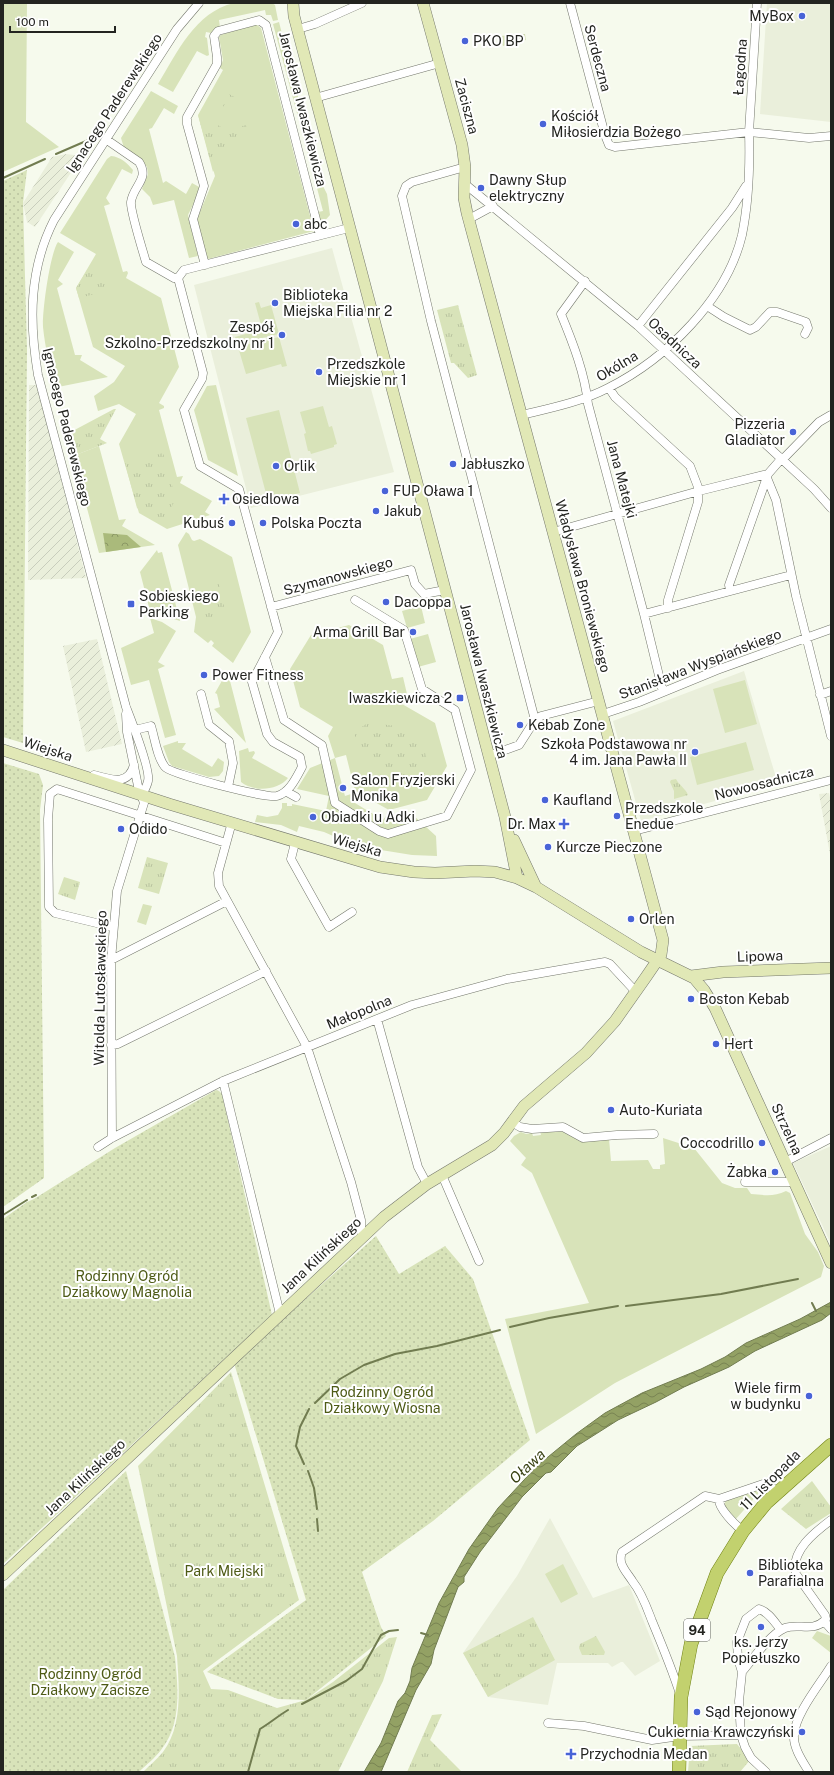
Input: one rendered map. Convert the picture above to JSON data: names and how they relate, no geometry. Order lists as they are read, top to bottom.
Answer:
{
  "streets": {
    "main road": ["11 Listopada", "94"],
    "street": [
      "Serdeczna",
      "Łagodna",
      "Ignacego Paderewskiego",
      "Zaciszna",
      "Jarosława Iwaszkiewicza",
      "Osadnicza",
      "Okólna",
      "Jana Matejki",
      "Szymanowskiego",
      "Władysława Broniewskiego",
      "Stanisława Wyspiańskiego",
      "Wiejska",
      "Nowoosadnicza",
      "Lipowa",
      "Witolda Lutosławskiego",
      "Małopolna",
      "Strzelna",
      "Jana Kilińskiego"
    ]
  },
  "crossings": [
    ["Serdeczna", "Łagodna"],
    ["Serdeczna", "Okólna"],
    ["Łagodna", "Okólna"],
    ["Zaciszna", "Władysława Broniewskiego"],
    ["Jarosława Iwaszkiewicza", "Szymanowskiego"],
    ["Jarosława Iwaszkiewicza", "Wiejska"],
    ["Osadnicza", "Okólna"],
    ["Osadnicza", "Jana Matejki"],
    ["Okólna", "Jana Matejki"],
    ["Okólna", "Władysława Broniewskiego"],
    ["Jana Matejki", "Stanisława Wyspiańskiego"],
    ["Władysława Broniewskiego", "Stanisława Wyspiańskiego"],
    ["Władysława Broniewskiego", "Wiejska"],
    ["Władysława Broniewskiego", "Nowoosadnicza"],
    ["Władysława Broniewskiego", "Jana Kilińskiego"],
    ["Wiejska", "Lipowa"],
    ["Wiejska", "Witolda Lutosławskiego"],
    ["Wiejska", "Strzelna"],
    ["Wiejska", "Jana Kilińskiego"],
    ["Lipowa", "Strzelna"],
    ["Witolda Lutosławskiego", "Małopolna"],
    ["Małopolna", "Jana Kilińskiego"]
  ],
  "water": ["Oława"],
  "parks": [
    "Rodzinny Ogród Działkowy Magnolia",
    "Rodzinny Ogród Działkowy Wiosna",
    "Park Miejski",
    "Rodzinny Ogród Działkowy Zacisze"
  ],
  "places": {
    "other": [
      "MyBox",
      "PKO BP",
      "Kościół Miłosierdzia Bożego",
      "Dawny Słup elektryczny",
      "abc",
      "Biblioteka Miejska Filia nr 2",
      "Zespół Szkolno-Przedszkolny nr 1",
      "Przedszkole Miejskie nr 1",
      "Pizzeria Gladiator",
      "Jabłuszko",
      "Orlik",
      "FUP Oława 1",
      "Jakub",
      "Kubuś",
      "Polska Poczta",
      "Dacoppa",
      "Arma Grill Bar",
      "Power Fitness",
      "Kebab Zone",
      "Szkoła Podstawowa nr 4 im. Jana Pawła II",
      "Salon Fryzjerski Monika",
      "Kaufland",
      "Przedszkole Enedue",
      "Obiadki u Adki",
      "Odido",
      "Kurcze Pieczone",
      "Orlen",
      "Boston Kebab",
      "Hert",
      "Auto-Kuriata",
      "Coccodrillo",
      "Żabka",
      "Wiele firm w budynku",
      "Biblioteka Parafialna",
      "ks. Jerzy Popiełuszko",
      "Sąd Rejonowy",
      "Cukiernia Krawczyński"
    ],
    "health": ["Osiedlowa", "Dr. Max", "Przychodnia Medan"],
    "transit": ["Sobieskiego Parking", "Iwaszkiewicza 2"]
  },
  "scale_bar": "100 m"
}
